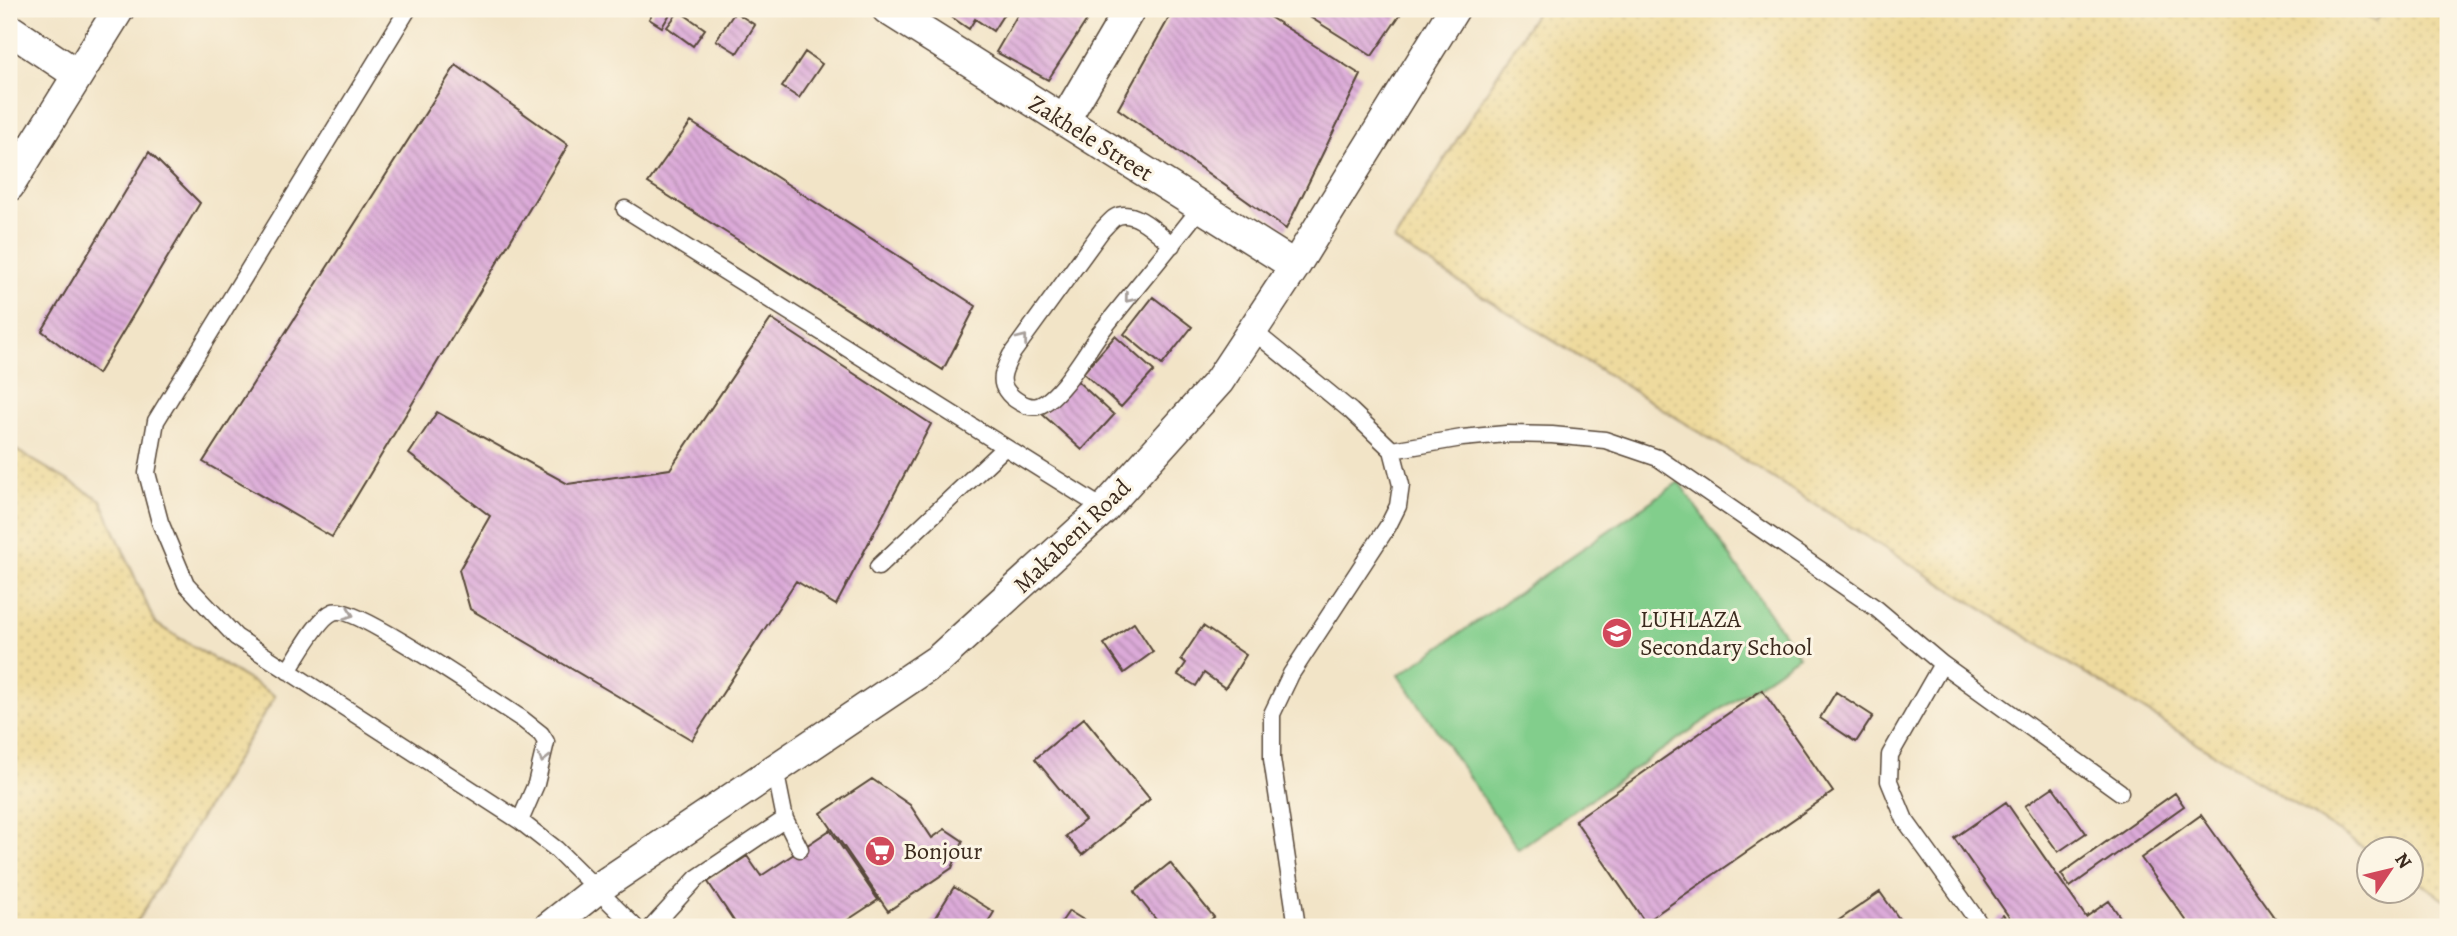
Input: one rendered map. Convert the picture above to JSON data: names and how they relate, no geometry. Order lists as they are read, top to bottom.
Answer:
{
  "streets": {
    "street": ["Zakhele Street", "Makabeni Road"]
  },
  "crossings": [
    ["Zakhele Street", "Makabeni Road"]
  ],
  "places": {
    "school or university": ["LUHLAZA Secondary School"],
    "supermarket": ["Bonjour"]
  },
  "north": "top right"
}
